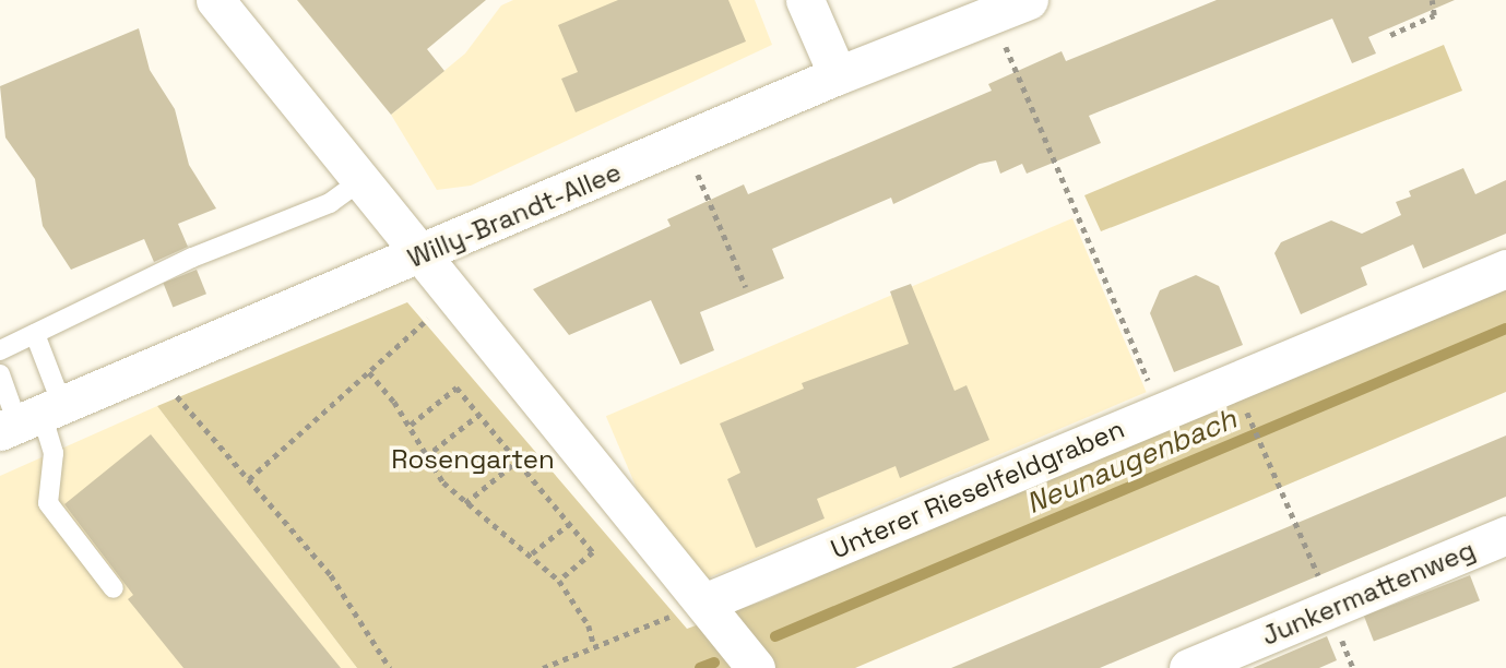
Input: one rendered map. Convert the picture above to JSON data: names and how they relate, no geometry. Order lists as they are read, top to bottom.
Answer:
{
  "streets": {
    "street": ["Willy-Brandt-Allee", "Unterer Rieselfeldgraben", "Junkermattenweg"]
  },
  "water": ["Neunaugenbach"],
  "parks": ["Rosengarten"]
}
